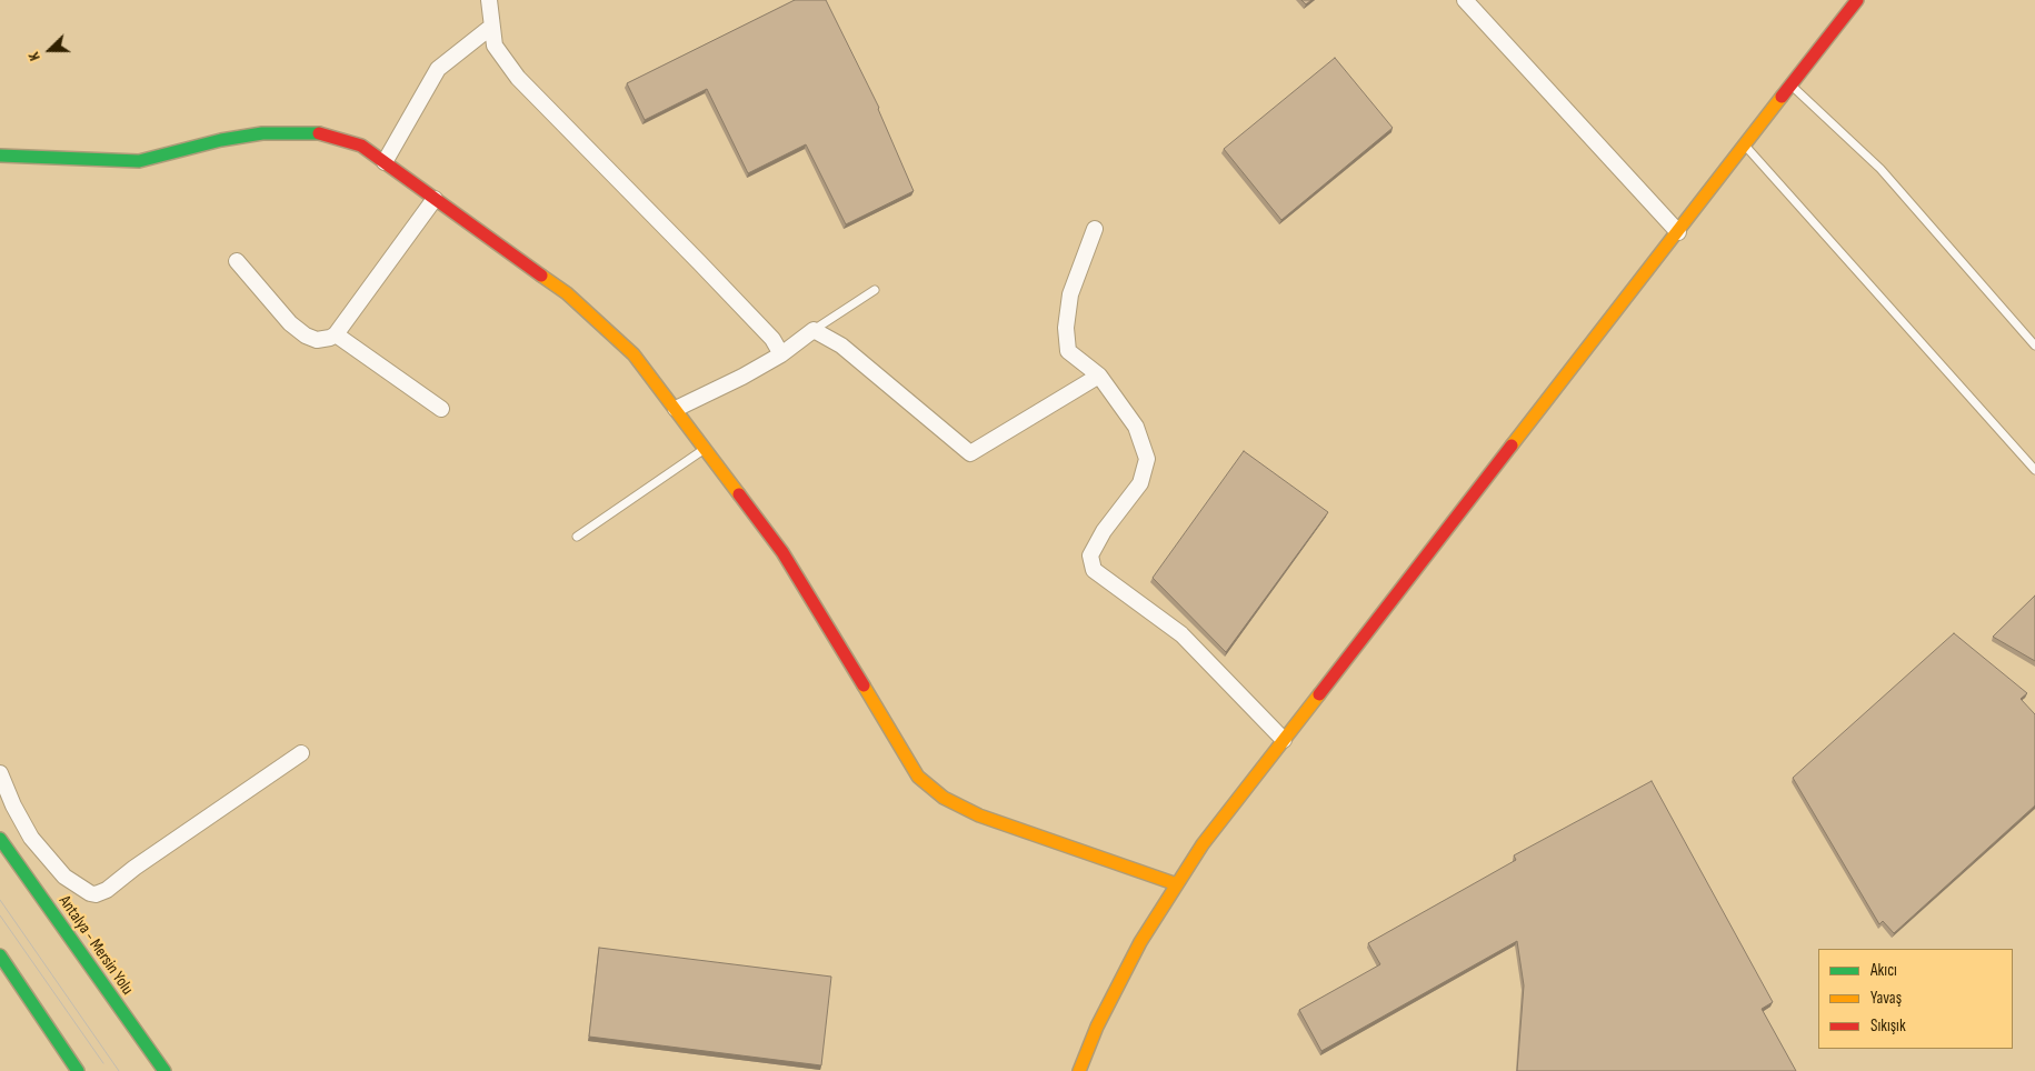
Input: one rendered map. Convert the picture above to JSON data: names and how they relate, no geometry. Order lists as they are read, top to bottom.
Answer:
{
  "streets": {
    "main road": ["Antalya - Mersin Yolu"]
  },
  "legend": ["Akıcı", "Yavaş", "Sıkışık"],
  "north": "left"
}
